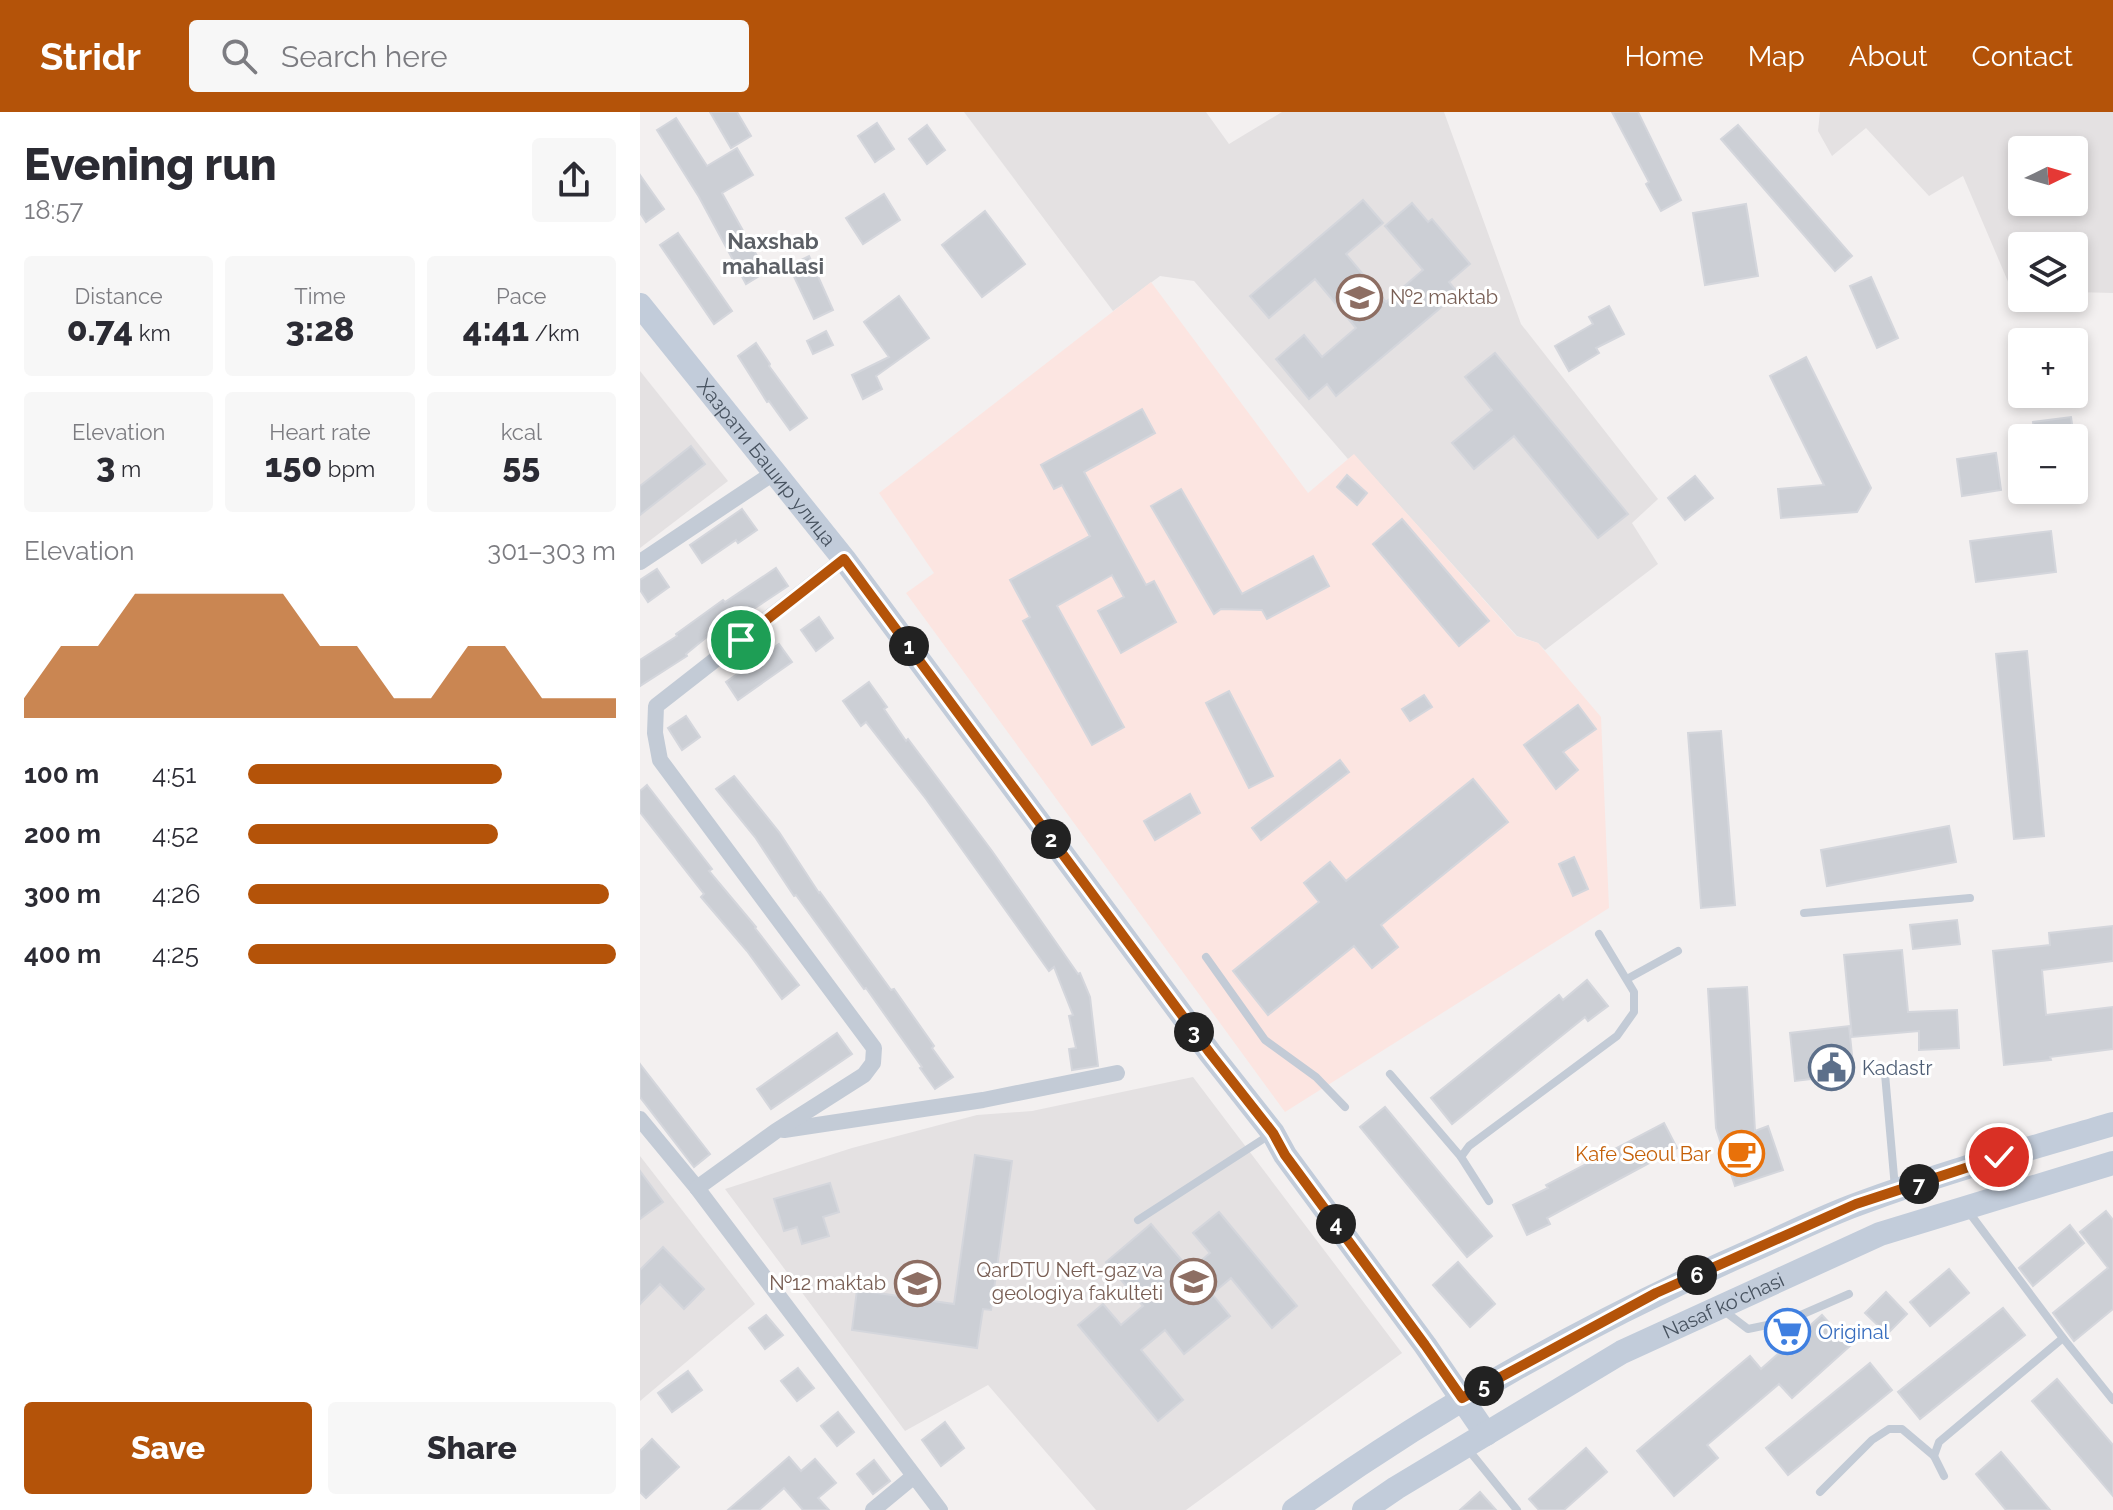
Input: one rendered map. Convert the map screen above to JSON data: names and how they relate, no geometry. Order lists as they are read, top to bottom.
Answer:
{
  "streets": {
    "main road": ["Хазрати Башир улица", "Nasaf ko‘chasi"]
  },
  "crossings": [
    ["Хазрати Башир улица", "Nasaf ko‘chasi"]
  ],
  "districts": ["Naxshab mahallasi"],
  "places": {
    "school or university": ["№2 maktab", "QarDTU Neft-gaz va geologiya fakulteti", "№12 maktab"],
    "public building": ["Kadastr"],
    "cafe": ["Kafe Seoul Bar"],
    "supermarket": ["Original"]
  },
  "north": "right",
  "page": {
    "header": "Stridr",
    "search": "Search here",
    "nav": [
      "Home",
      "Map",
      "About",
      "Contact"
    ],
    "heading": ["Evening run", "18:57"],
    "map_buttons": ["+", "−"],
    "stats": [
      ["Distance", "0.74 km"],
      ["Time", "3:28"],
      ["Pace", "4:41 /km"],
      ["Elevation", "3 m"],
      ["Heart rate", "150 bpm"],
      ["kcal", "55"]
    ],
    "chart": ["Elevation", "301–303 m"],
    "pins": [
      "1",
      "2",
      "3",
      "7",
      "4",
      "6",
      "5"
    ],
    "list": [
      {
        "name": "100 m",
        "note": "4:51"
      },
      {
        "name": "200 m",
        "note": "4:52"
      },
      {
        "name": "300 m",
        "note": "4:26"
      },
      {
        "name": "400 m",
        "note": "4:25"
      }
    ],
    "buttons": ["Save", "Share"]
  }
}
